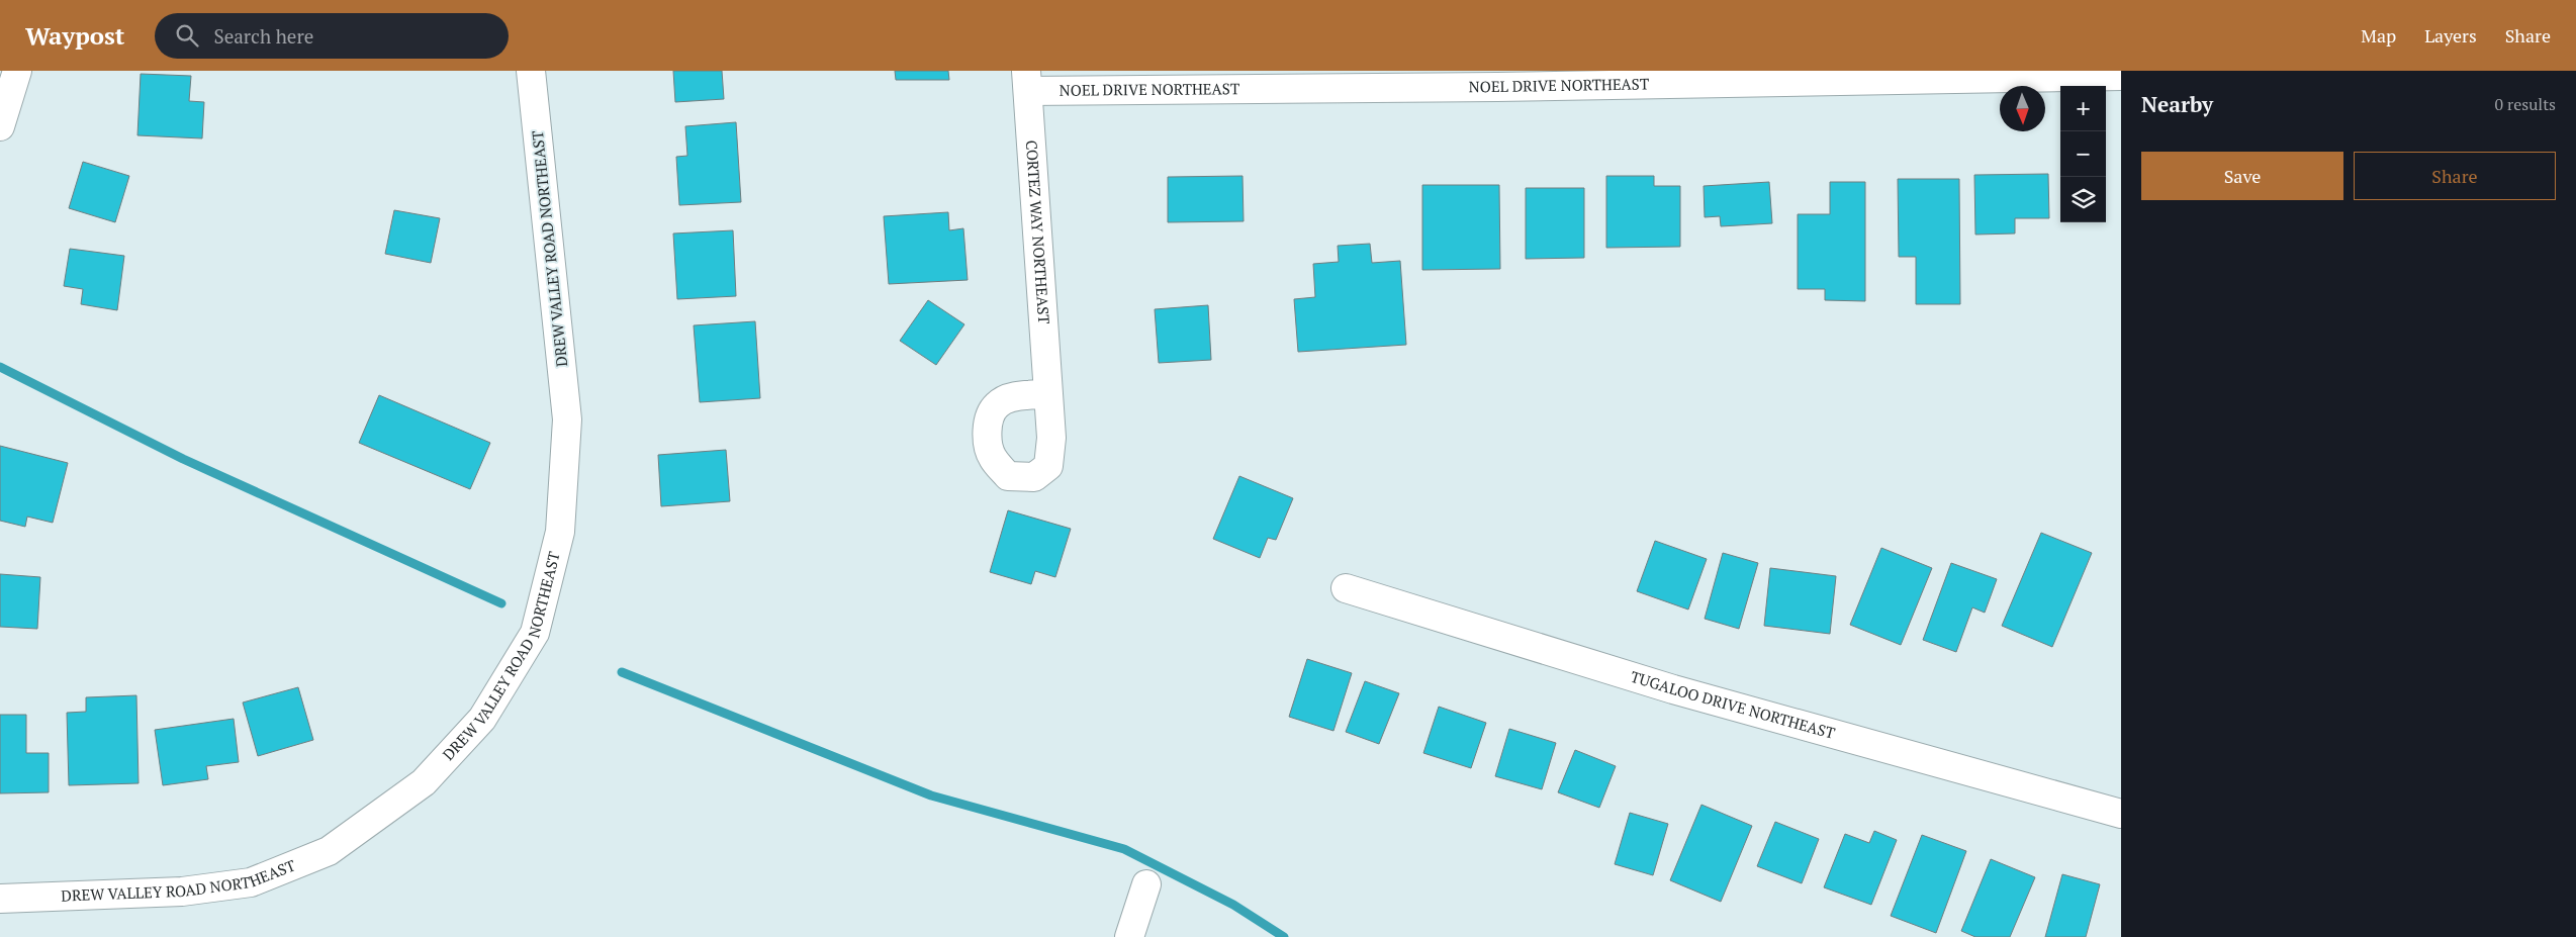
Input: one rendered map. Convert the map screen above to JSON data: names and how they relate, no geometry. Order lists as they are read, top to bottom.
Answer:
{
  "streets": {
    "street": [
      "NOEL DRIVE NORTHEAST",
      "CORTEZ WAY NORTHEAST",
      "DREW VALLEY ROAD NORTHEAST",
      "TUGALOO DRIVE NORTHEAST"
    ]
  },
  "crossings": [
    ["NOEL DRIVE NORTHEAST", "CORTEZ WAY NORTHEAST"]
  ],
  "north": "bottom",
  "page": {
    "header": "Waypost",
    "search": "Search here",
    "nav": ["Map", "Layers", "Share"],
    "heading": ["Nearby", "0 results"],
    "map_buttons": ["+", "−"],
    "buttons": ["Save", "Share"]
  }
}
